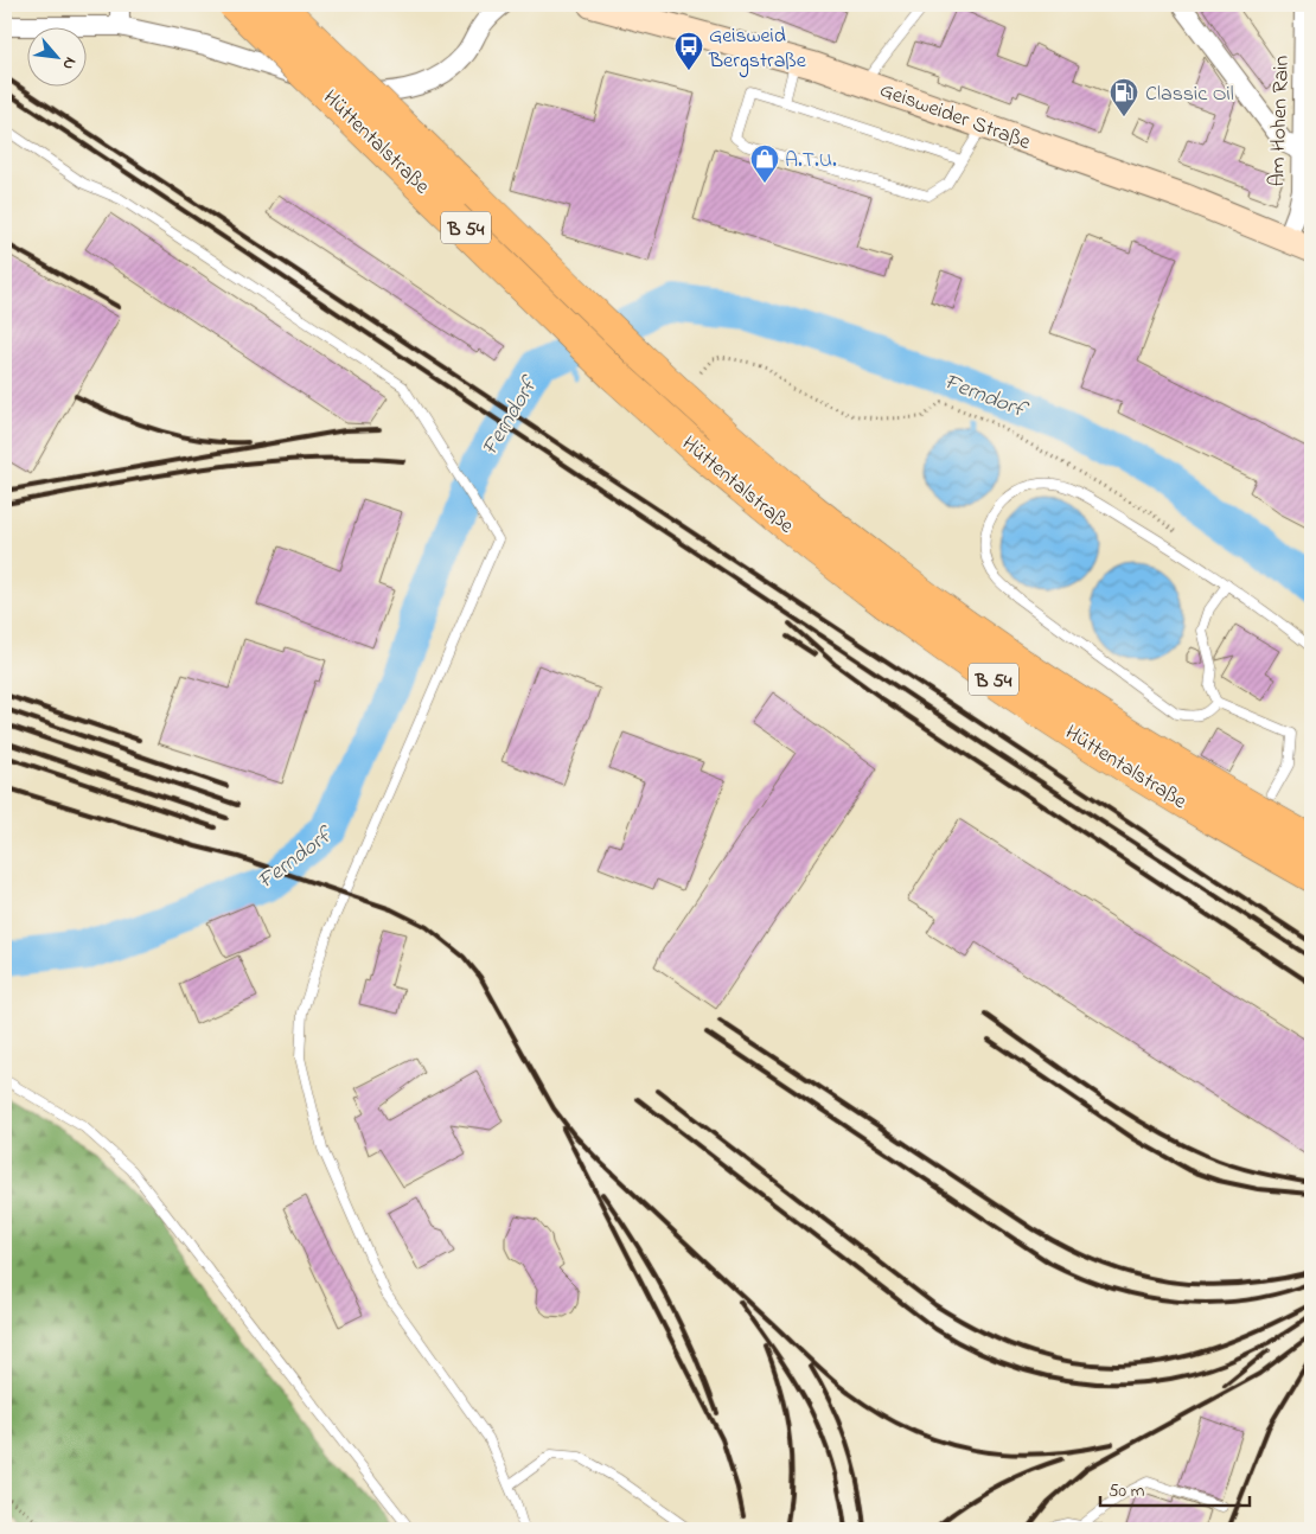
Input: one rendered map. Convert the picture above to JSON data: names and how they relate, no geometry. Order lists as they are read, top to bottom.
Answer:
{
  "streets": {
    "highway": ["Hüttentalstraße", "B 54"],
    "main road": ["Geisweider Straße"],
    "street": ["Am Hohen Rain"]
  },
  "crossings": [
    ["Geisweider Straße", "Am Hohen Rain"]
  ],
  "water": ["Ferndorf"],
  "places": {
    "bus stop": ["Geisweid Bergstraße"],
    "fuel station": ["Classic Oil"],
    "shop": ["A.T.U."]
  },
  "scale_bar": "50 m",
  "north": "bottom right"
}
